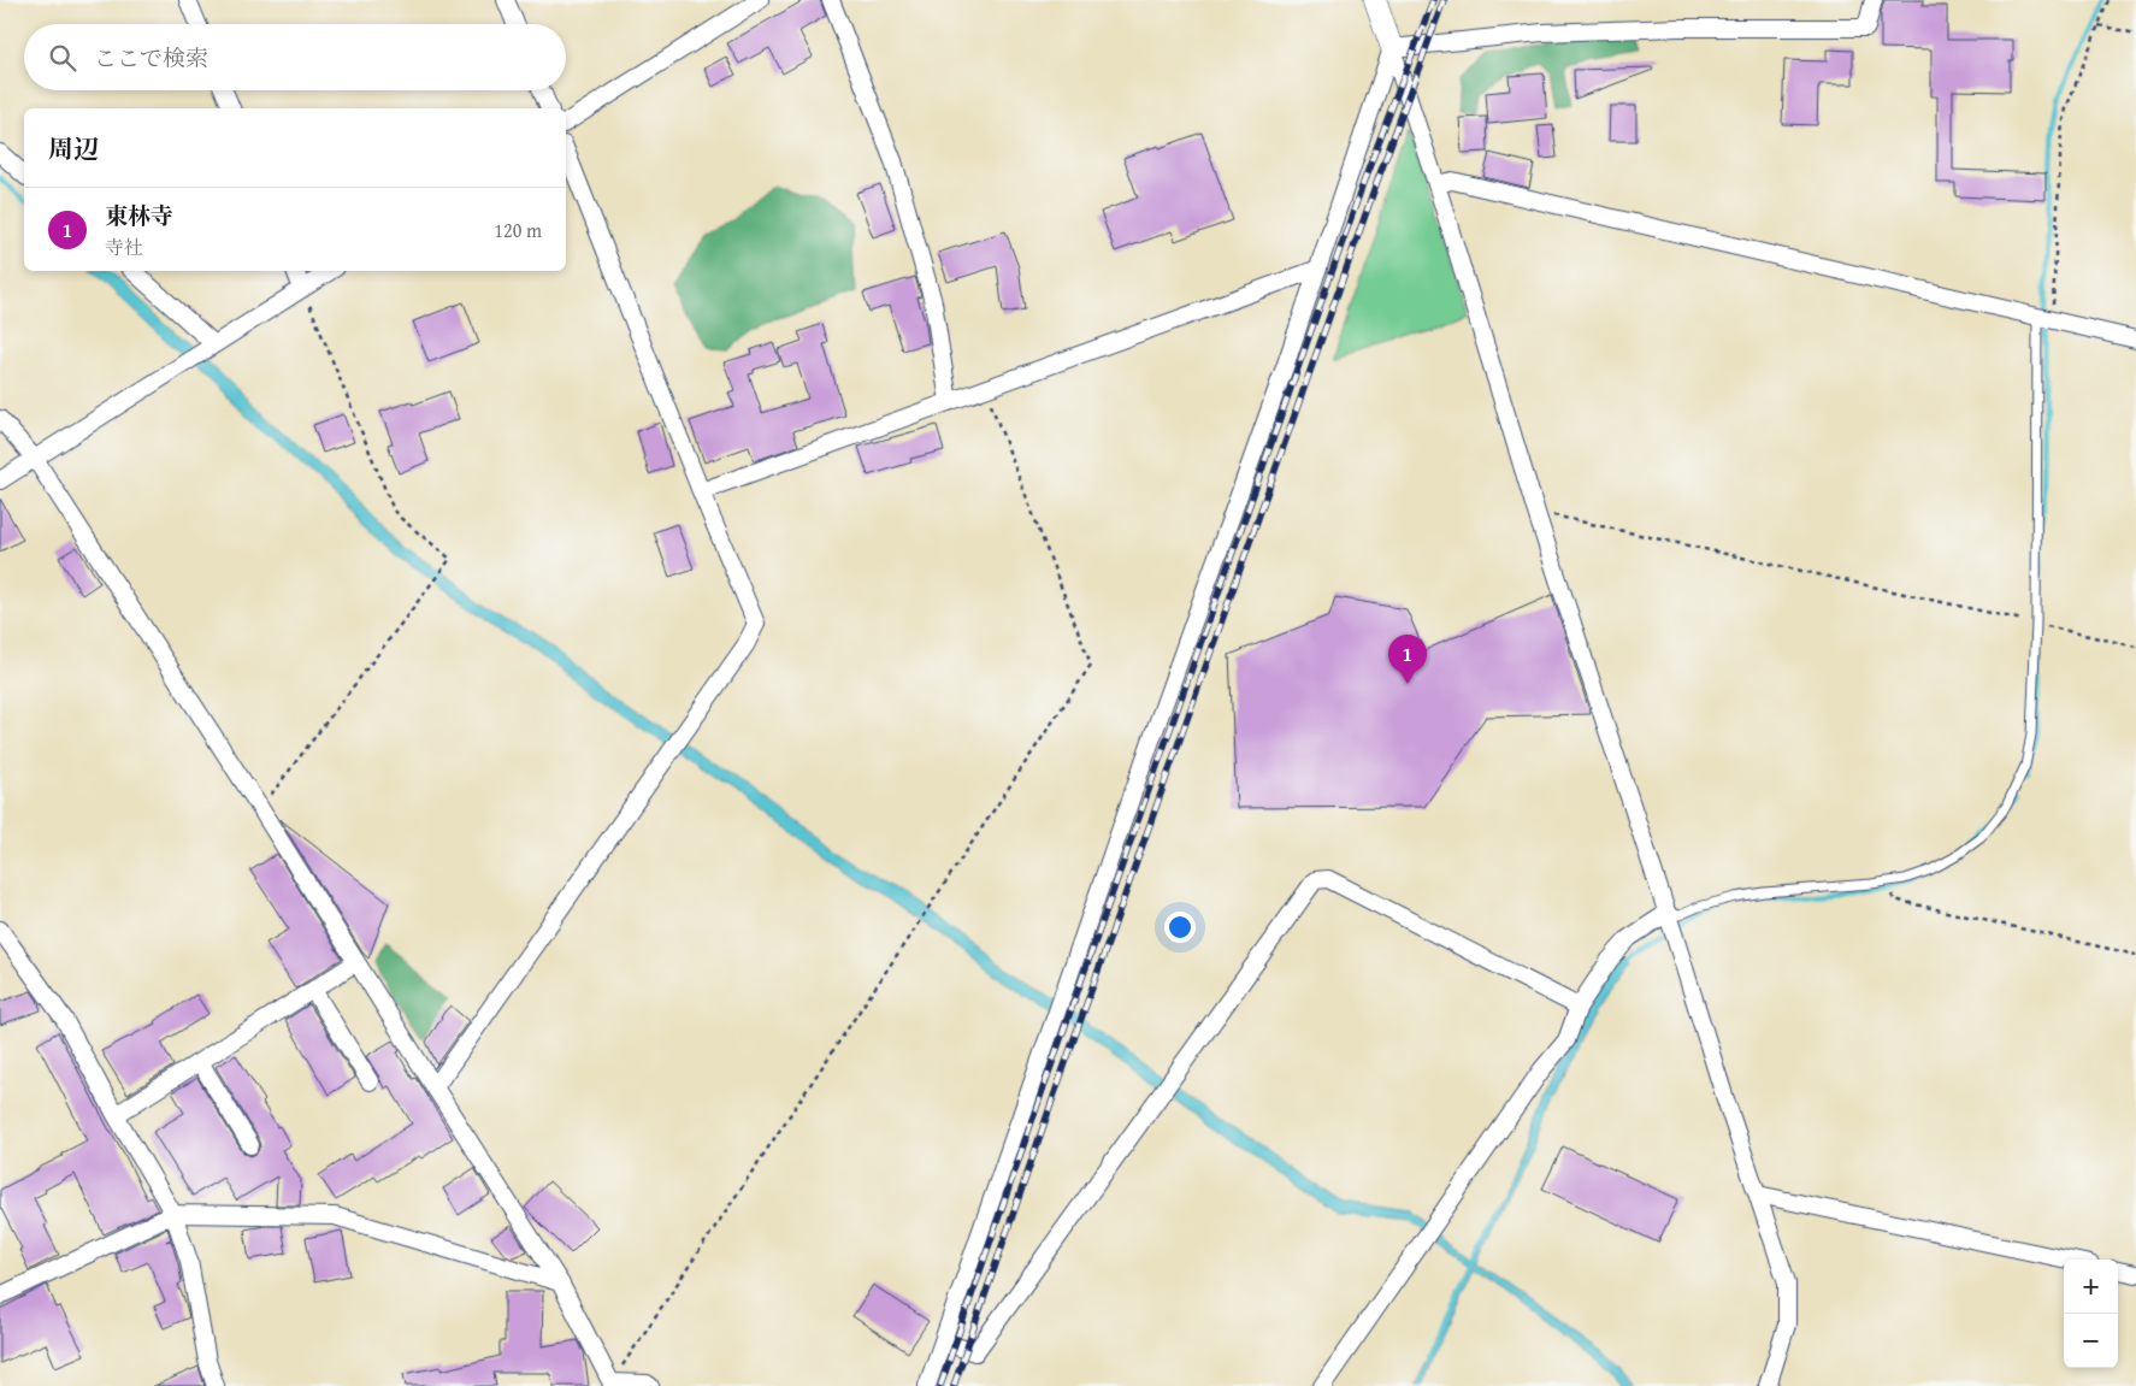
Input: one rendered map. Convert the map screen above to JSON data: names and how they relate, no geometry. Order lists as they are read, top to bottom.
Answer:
{
  "page": {
    "search": "ここで検索",
    "heading": "周辺",
    "list": [
      {
        "mark": "1",
        "name": "東林寺",
        "note": "寺社",
        "value": "120 m"
      }
    ],
    "pins": "1",
    "map_buttons": ["+", "−"]
  }
}
